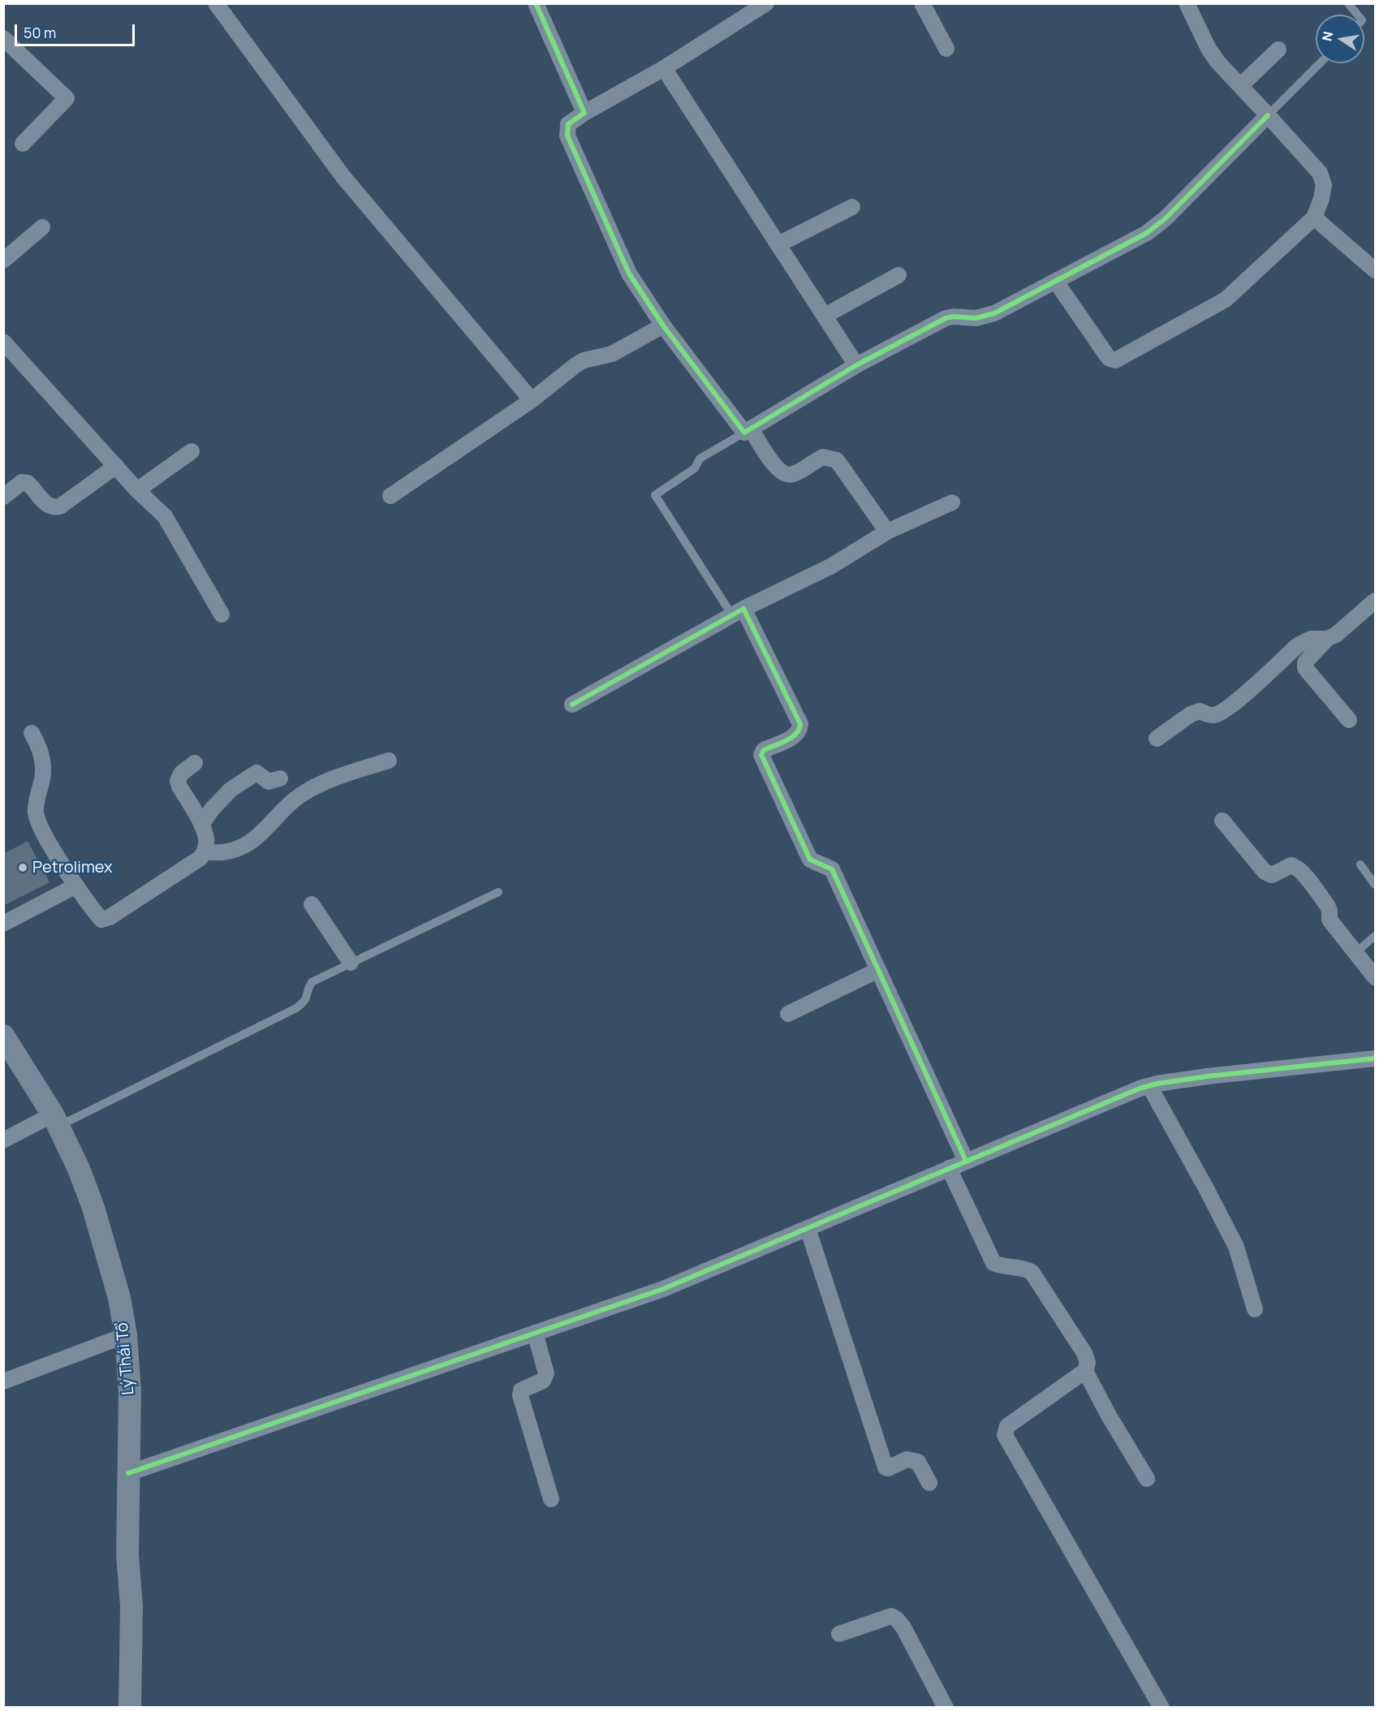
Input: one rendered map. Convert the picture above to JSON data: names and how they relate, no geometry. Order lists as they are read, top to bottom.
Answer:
{
  "streets": {
    "main road": ["Lý Thái Tổ"]
  },
  "places": ["Petrolimex"],
  "scale_bar": "50 m",
  "north": "left"
}
